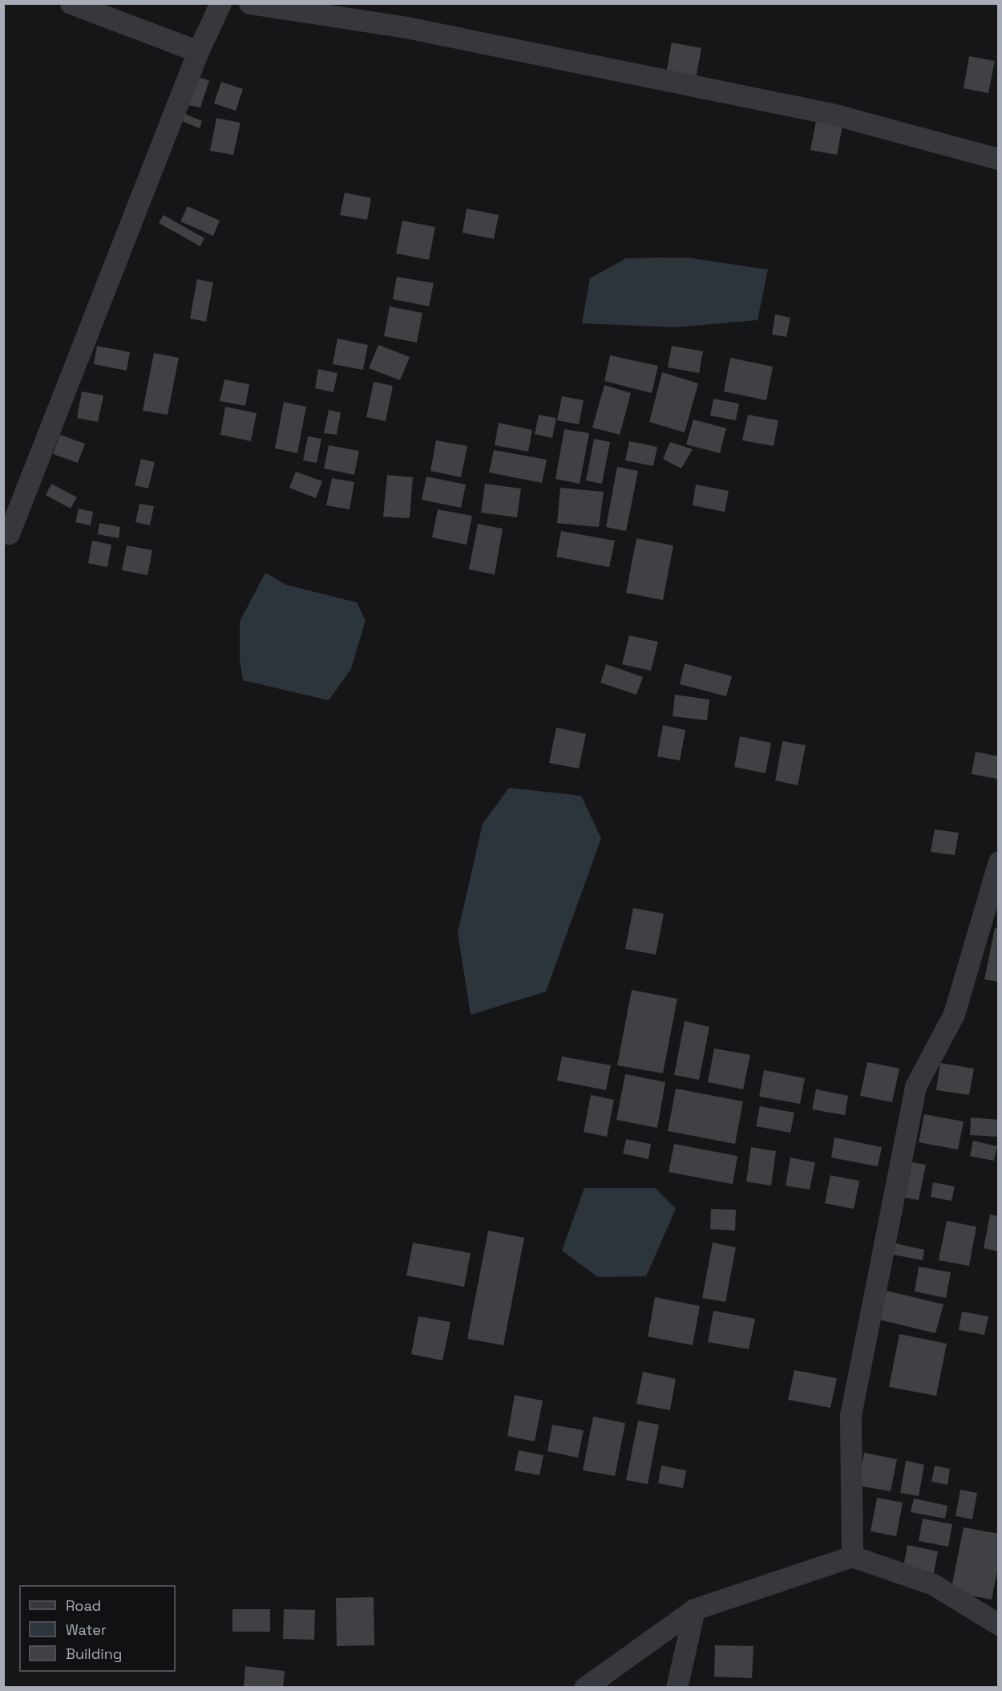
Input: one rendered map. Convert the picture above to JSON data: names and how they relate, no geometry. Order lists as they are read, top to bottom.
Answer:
{
  "legend": ["Road", "Water", "Building"]
}
